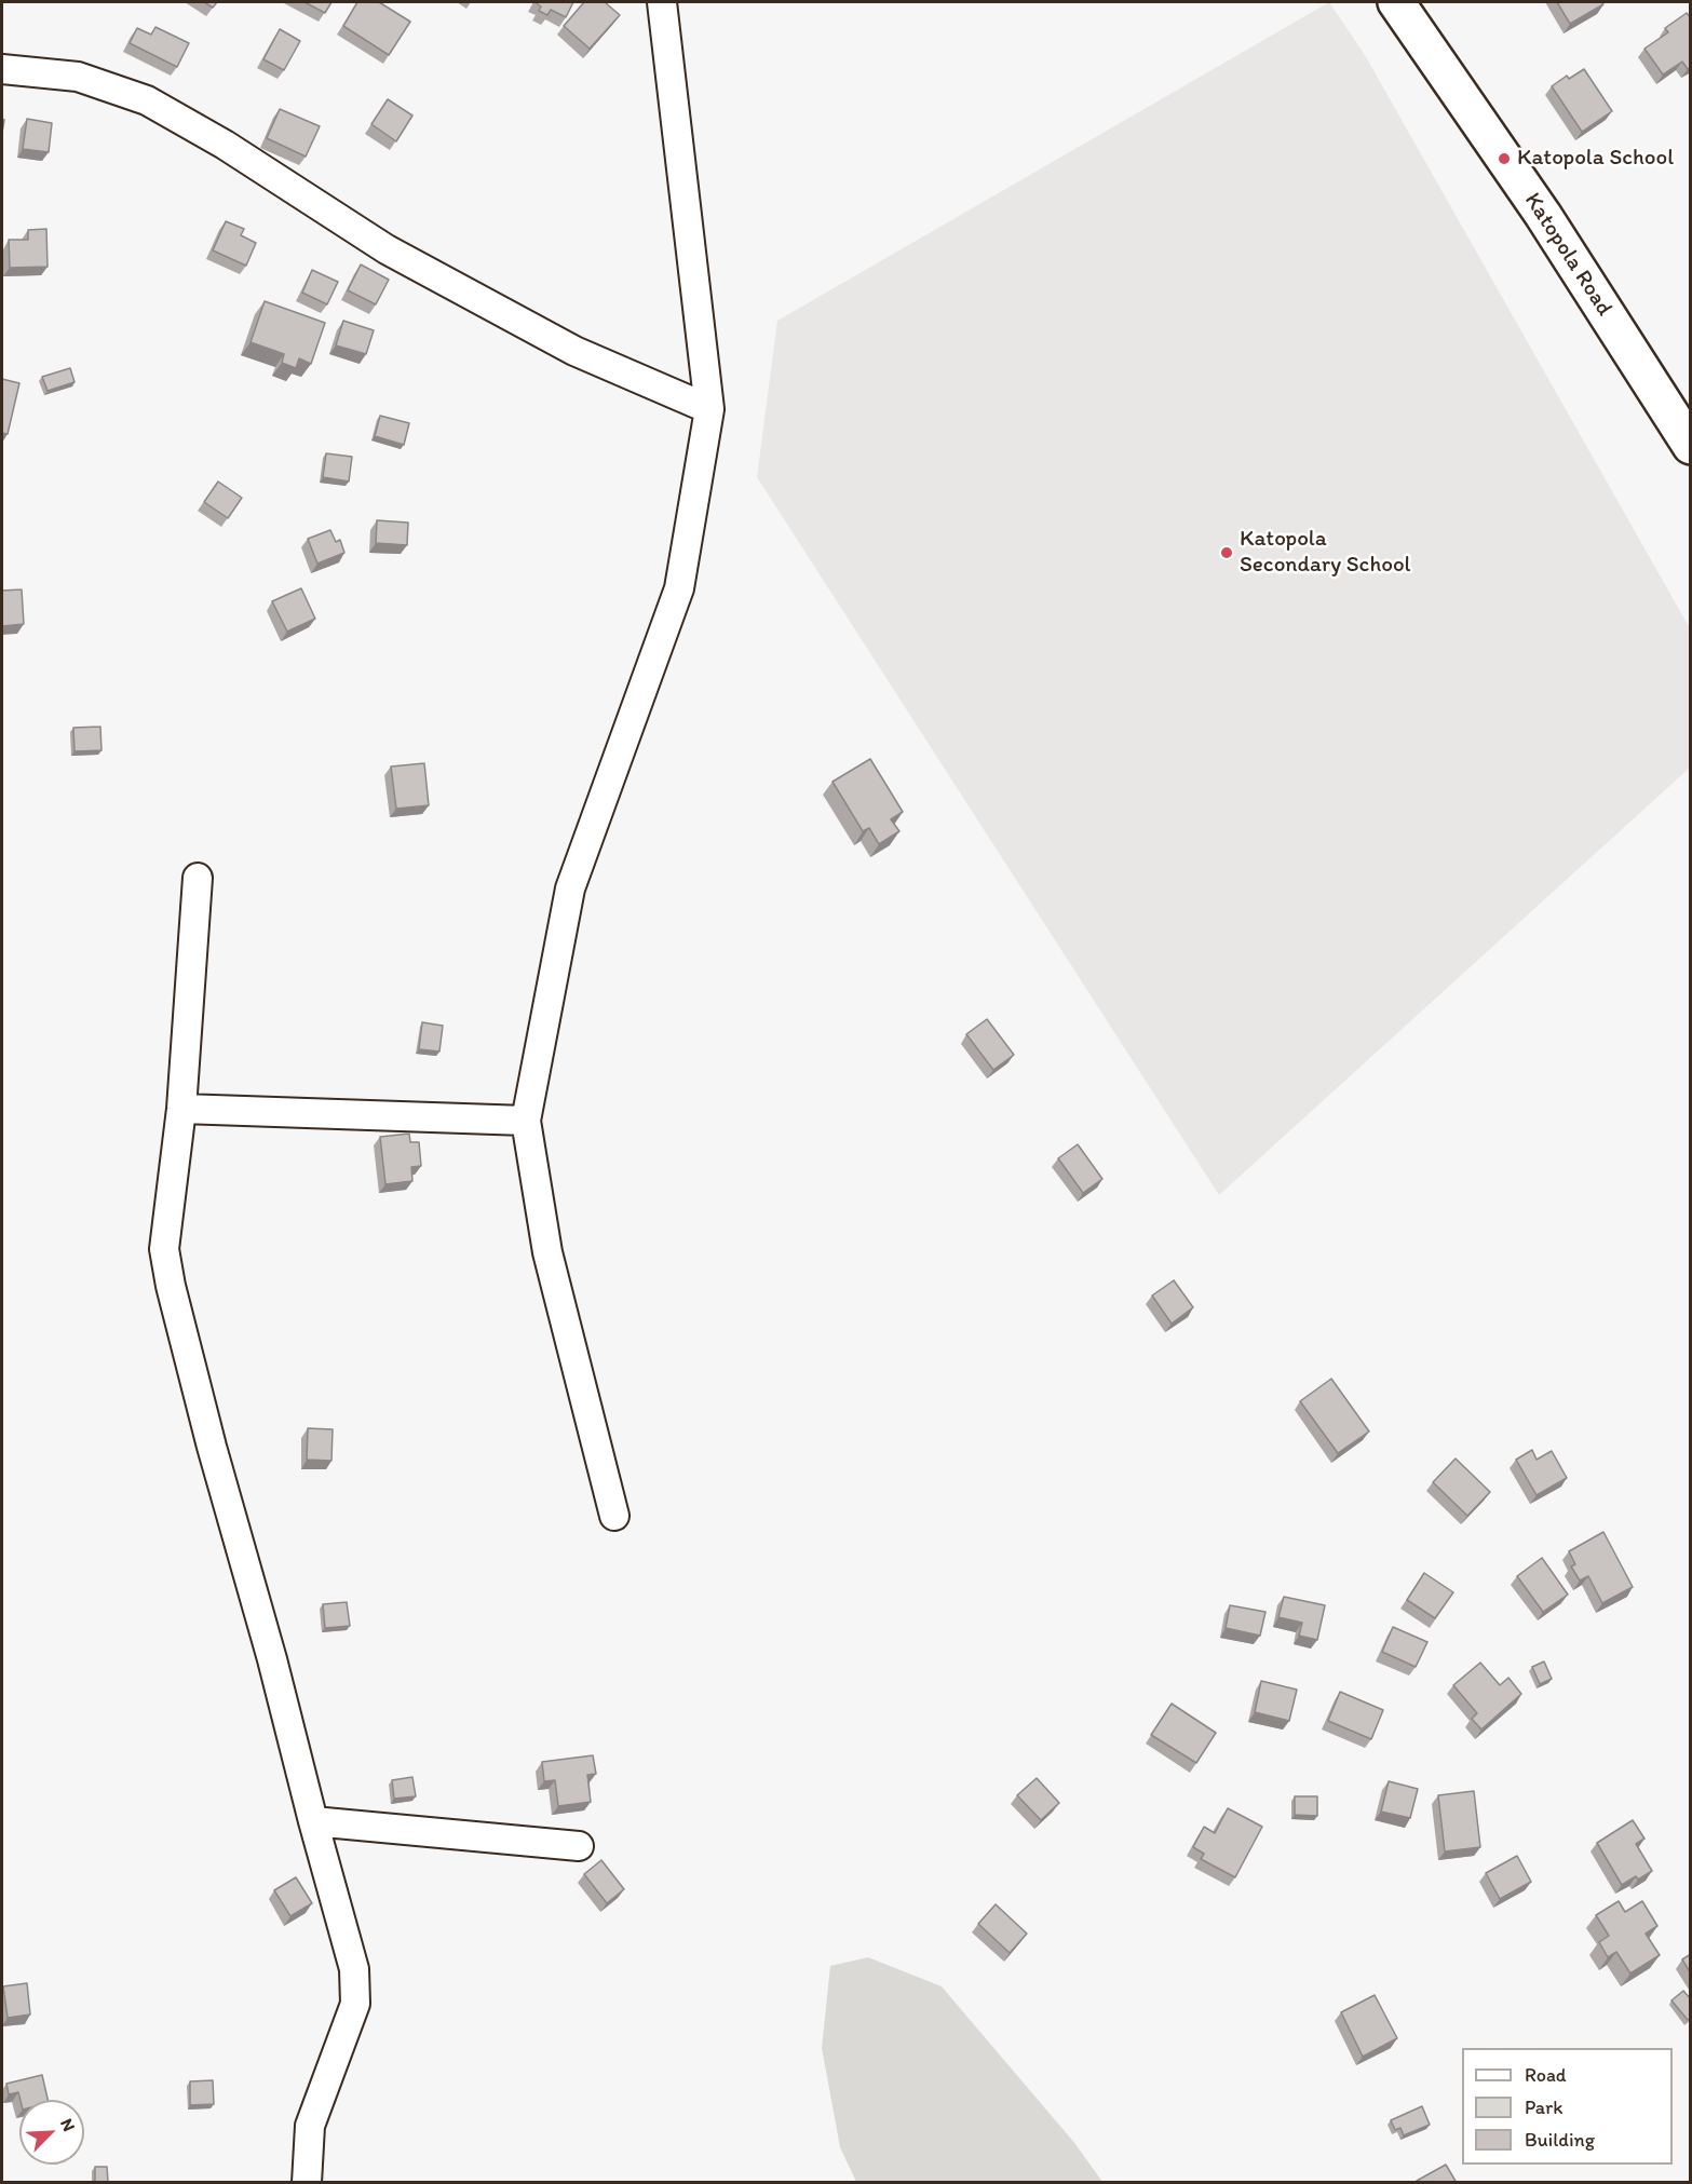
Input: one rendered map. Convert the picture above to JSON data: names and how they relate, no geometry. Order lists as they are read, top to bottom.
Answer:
{
  "streets": {
    "street": ["Katopola Road"]
  },
  "places": ["Katopola School", "Katopola Secondary School"],
  "legend": ["Road", "Park", "Building"],
  "north": "top right"
}
